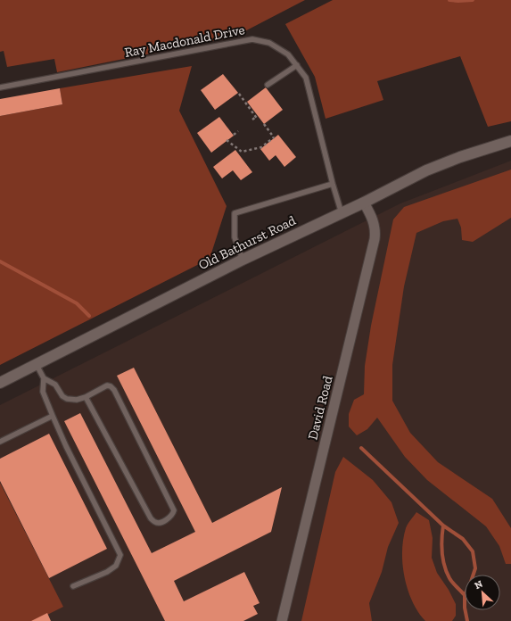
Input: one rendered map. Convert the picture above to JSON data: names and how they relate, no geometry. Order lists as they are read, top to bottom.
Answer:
{
  "streets": {
    "main road": ["Old Bathurst Road"],
    "street": ["David Road"],
    "lane": ["Ray Macdonald Drive"]
  },
  "crossings": [
    ["Ray Macdonald Drive", "Old Bathurst Road"],
    ["Old Bathurst Road", "David Road"]
  ],
  "north": "top left"
}
